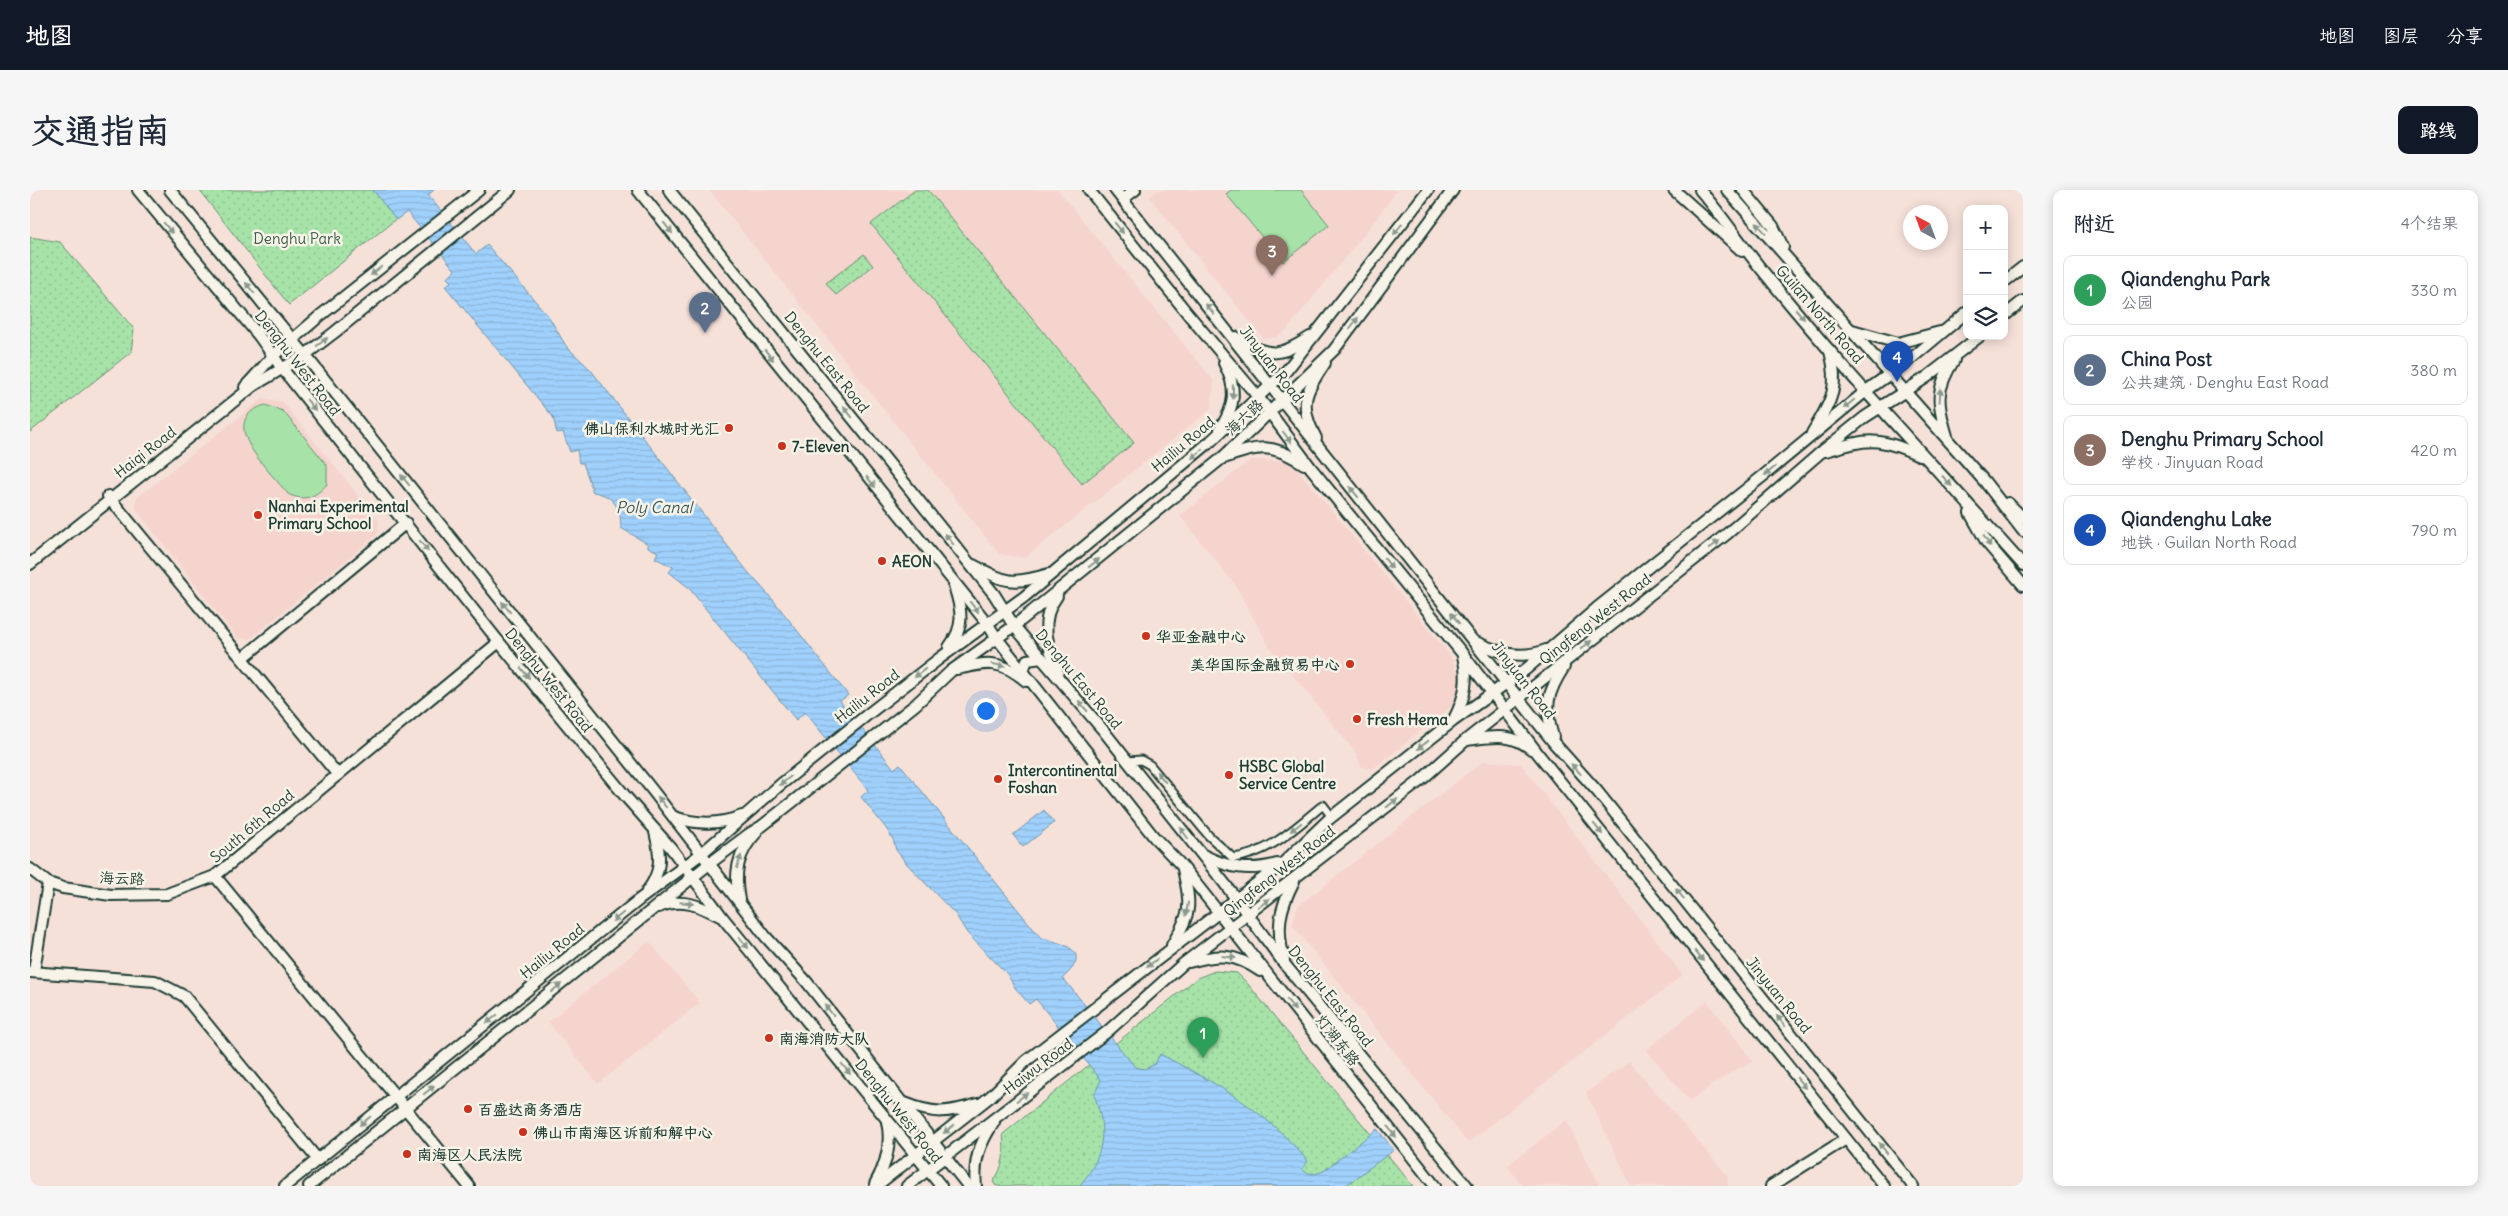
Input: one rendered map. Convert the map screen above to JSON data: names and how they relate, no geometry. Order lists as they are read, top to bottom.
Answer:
{
  "streets": {
    "main road": [
      "Guilan North Road",
      "Denghu East Road",
      "Denghu West Road",
      "Jinyuan Road",
      "海六路",
      "Hailiu Road",
      "Haiqi Road",
      "Qingfeng West Road",
      "South 6th Road",
      "海云路",
      "灯湖东路",
      "Haiwu Road"
    ]
  },
  "crossings": [
    ["Guilan North Road", "Qingfeng West Road"],
    ["Denghu East Road", "海六路"],
    ["Denghu East Road", "Hailiu Road"],
    ["Denghu East Road", "Qingfeng West Road"],
    ["Denghu West Road", "Hailiu Road"],
    ["Denghu West Road", "Haiqi Road"],
    ["Denghu West Road", "Qingfeng West Road"],
    ["Denghu West Road", "South 6th Road"],
    ["Denghu West Road", "Haiwu Road"],
    ["Jinyuan Road", "海六路"],
    ["Jinyuan Road", "Hailiu Road"],
    ["Jinyuan Road", "Qingfeng West Road"],
    ["海六路", "Hailiu Road"],
    ["Hailiu Road", "South 6th Road"],
    ["Qingfeng West Road", "灯湖东路"],
    ["Qingfeng West Road", "Haiwu Road"],
    ["South 6th Road", "海云路"]
  ],
  "one_way": ["海六路", "灯湖东路", "Haiwu Road"],
  "water": ["Poly Canal"],
  "parks": ["Denghu Park"],
  "places": [
    "佛山保利水城时光汇",
    "7-Eleven",
    "Nanhai Experimental Primary School",
    "AEON",
    "华亚金融中心",
    "美华国际金融贸易中心",
    "Fresh Hema",
    "HSBC Global Service Centre",
    "Intercontinental Foshan",
    "南海消防大队",
    "百盛达商务酒店",
    "佛山市南海区诉前和解中心",
    "南海区人民法院"
  ],
  "north": "top left",
  "page": {
    "header": "地图",
    "nav": ["地图", "图层", "分享"],
    "buttons": "路线",
    "title": "交通指南",
    "heading": ["附近", "4个结果"],
    "map_buttons": ["+", "−"],
    "pins": [
      "3",
      "2",
      "4",
      "1"
    ],
    "list": [
      {
        "mark": "1",
        "name": "Qiandenghu Park",
        "note": "公园",
        "value": "330 m"
      },
      {
        "mark": "2",
        "name": "China Post",
        "note": "公共建筑 · Denghu East Road",
        "value": "380 m"
      },
      {
        "mark": "3",
        "name": "Denghu Primary School",
        "note": "学校 · Jinyuan Road",
        "value": "420 m"
      },
      {
        "mark": "4",
        "name": "Qiandenghu Lake",
        "note": "地铁 · Guilan North Road",
        "value": "790 m"
      }
    ]
  }
}
